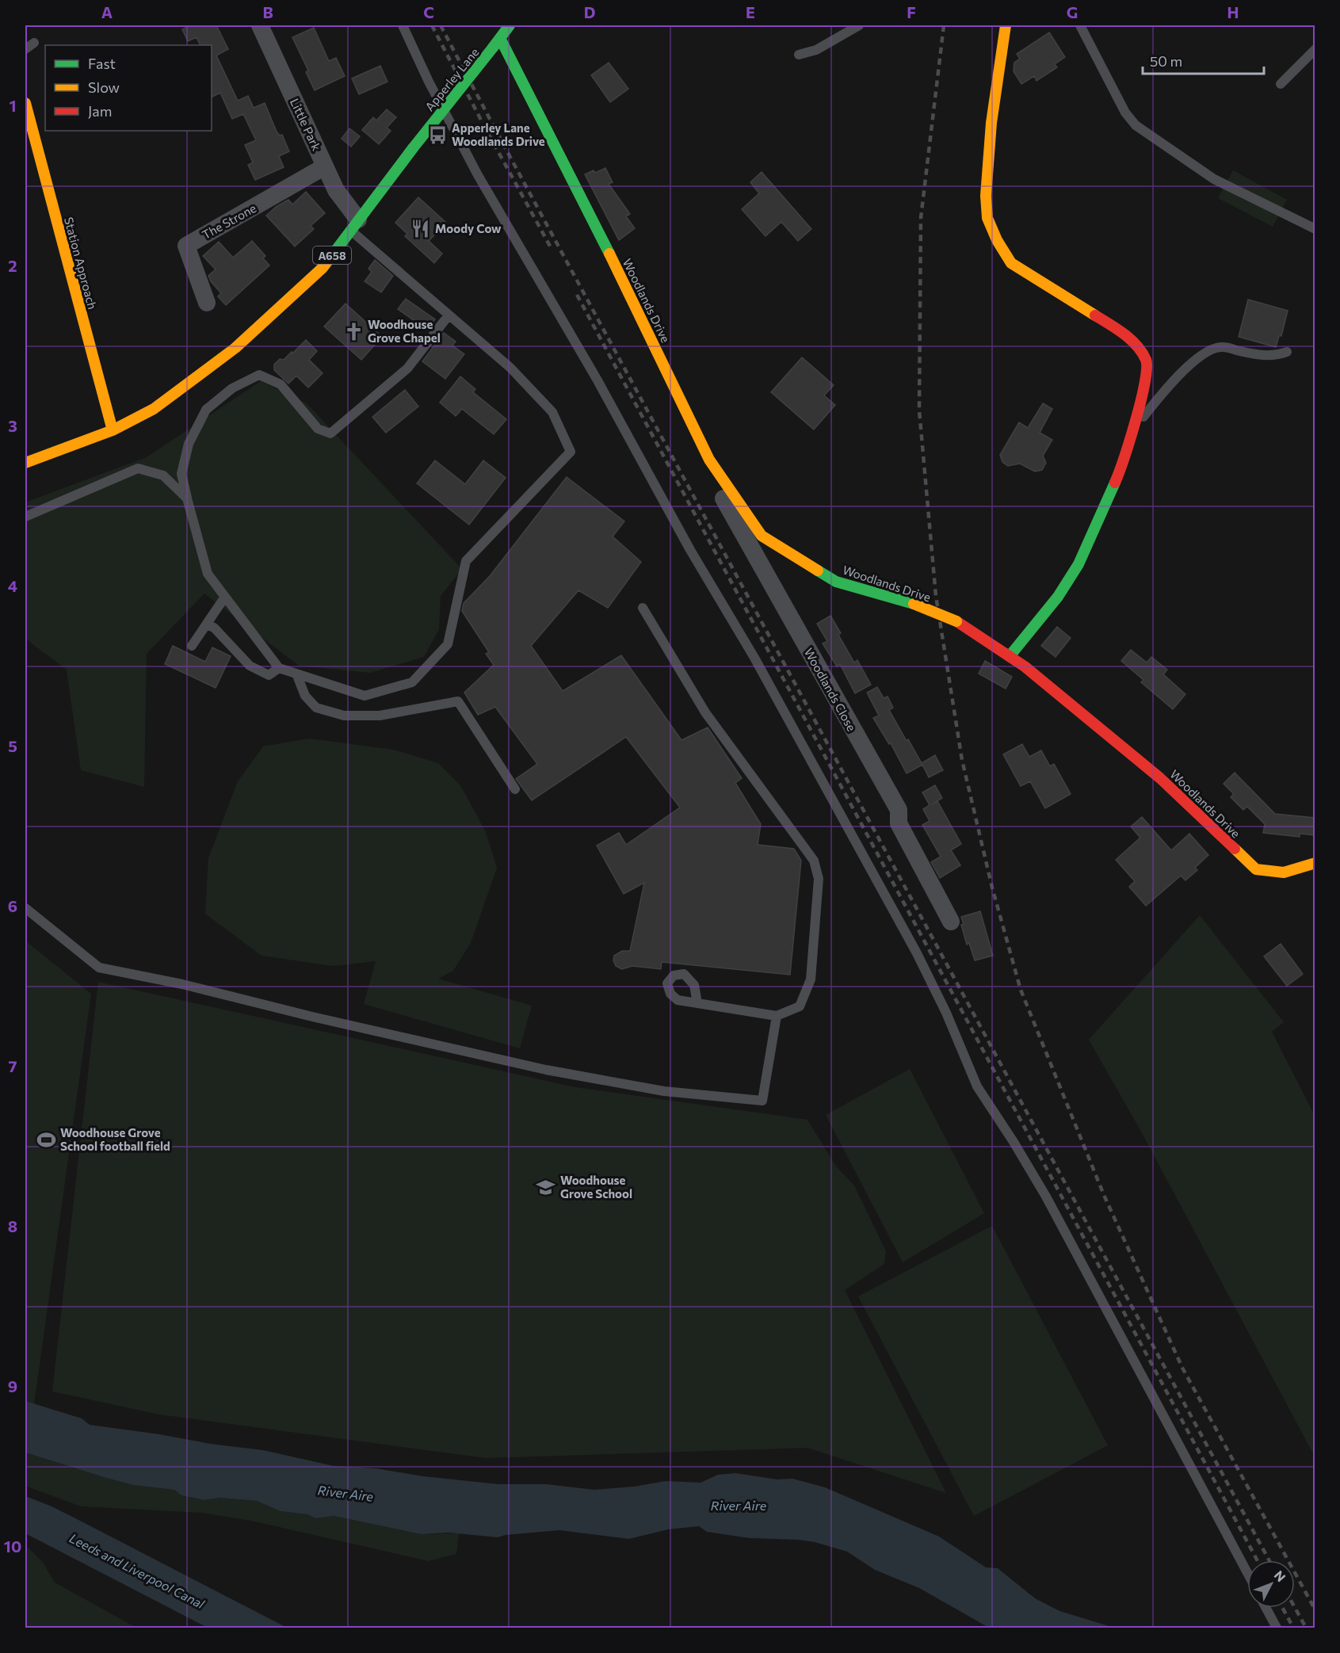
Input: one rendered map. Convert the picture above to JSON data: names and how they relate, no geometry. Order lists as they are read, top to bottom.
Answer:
{
  "streets": {
    "main road": [
      "Apperley Lane",
      "A658",
      "Station Approach",
      "Woodlands Drive"
    ],
    "street": ["Little Park", "The Strone", "Woodlands Close"]
  },
  "crossings": [
    ["Apperley Lane", "Little Park"],
    ["Apperley Lane", "A658"],
    ["Apperley Lane", "Woodlands Drive"],
    ["Little Park", "The Strone"],
    ["Little Park", "A658"],
    ["A658", "Station Approach"],
    ["Woodlands Drive", "Woodlands Close"]
  ],
  "water": ["River Aire", "Leeds and Liverpool Canal"],
  "places": {
    "bus stop": ["Apperley Lane Woodlands Drive"],
    "restaurant": ["Moody Cow"],
    "church": ["Woodhouse Grove Chapel"],
    "sports": ["Woodhouse Grove School football field"],
    "school or university": ["Woodhouse Grove School"]
  },
  "legend": ["Fast", "Slow", "Jam"],
  "scale_bar": "50 m",
  "north": "top right",
  "grid": {
    "columns": [
      "A",
      "B",
      "C",
      "D",
      "E",
      "F",
      "G",
      "H"
    ],
    "rows": [
      "1",
      "2",
      "3",
      "4",
      "5",
      "6",
      "7",
      "8",
      "9",
      "10"
    ]
  }
}
